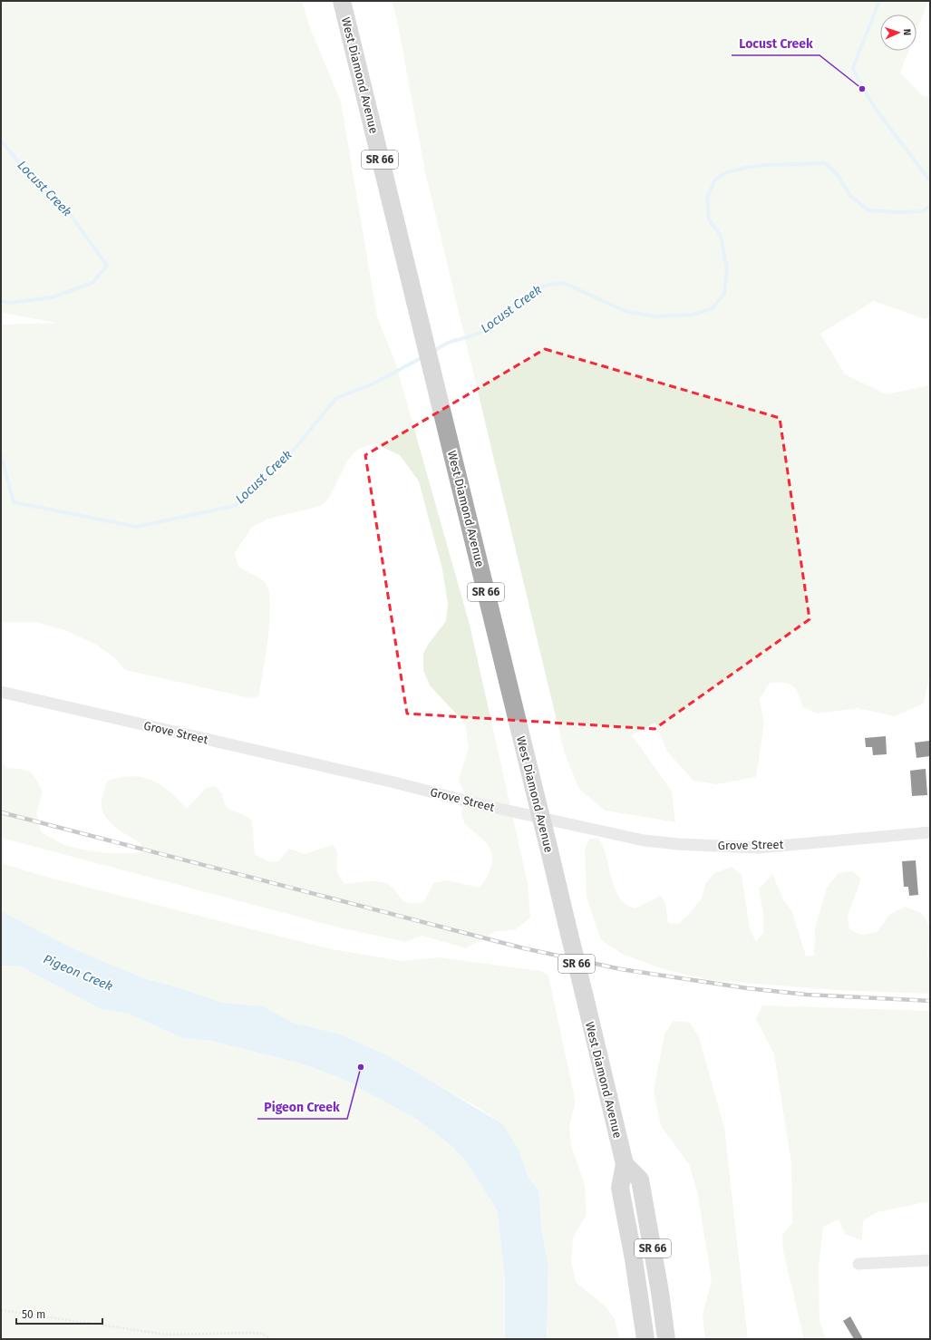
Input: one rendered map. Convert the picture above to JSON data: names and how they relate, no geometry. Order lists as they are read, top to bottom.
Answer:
{
  "streets": {
    "main road": ["West Diamond Avenue", "SR 66"],
    "street": ["Grove Street"]
  },
  "crossings": [
    ["West Diamond Avenue", "SR 66"]
  ],
  "water": ["Locust Creek", "Pigeon Creek"],
  "places": ["Locust Creek", "Pigeon Creek"],
  "scale_bar": "50 m",
  "north": "right"
}
